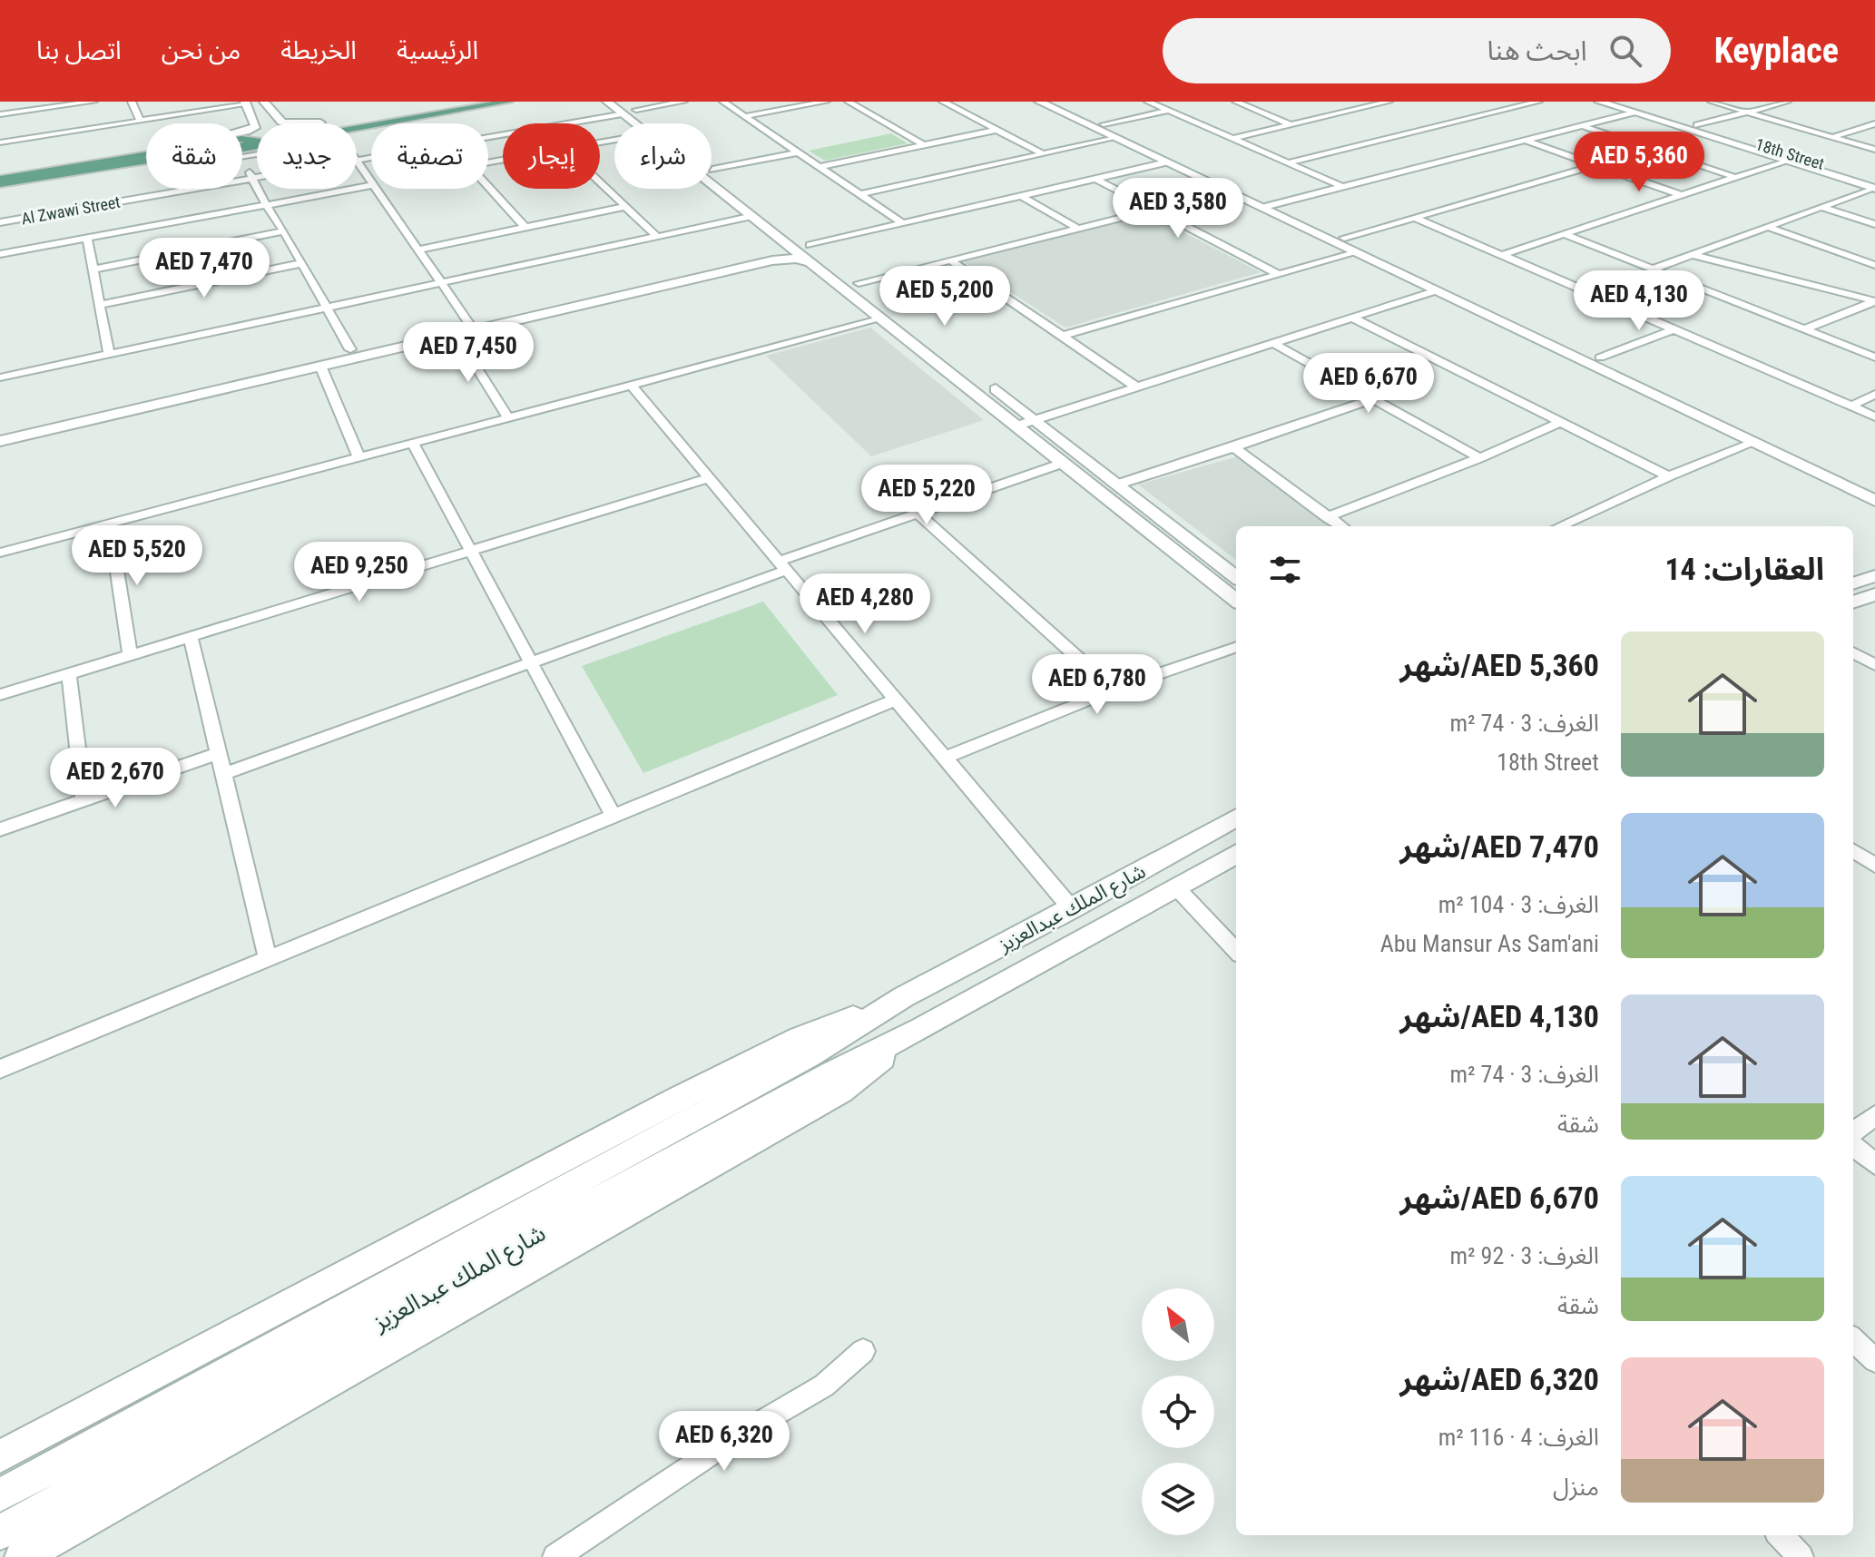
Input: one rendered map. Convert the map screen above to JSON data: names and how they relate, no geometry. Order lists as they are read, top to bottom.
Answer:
{
  "streets": {
    "street": ["18th Street", "Al Zwawi Street", "شارع الملك عبدالعزيز"]
  },
  "north": "top left",
  "page": {
    "header": "Keyplace",
    "search": "ابحث هنا",
    "nav": [
      "الرئيسية",
      "الخريطة",
      "من نحن",
      "اتصل بنا"
    ],
    "chip": [
      "شراء",
      "إيجار",
      "تصفية",
      "جديد",
      "شقة"
    ],
    "price": [
      "AED 5,360",
      "AED 3,580",
      "AED 7,470",
      "AED 5,200",
      "AED 4,130",
      "AED 7,450",
      "AED 6,670",
      "AED 5,220",
      "AED 5,520",
      "AED 9,250",
      "AED 4,280",
      "AED 6,780",
      "AED 2,670",
      "AED 6,320"
    ],
    "heading": "العقارات: 14",
    "list": [
      {
        "name": "AED 5,360/شهر",
        "note": "الغرف: 3 · 74 m² · 18th Street"
      },
      {
        "name": "AED 7,470/شهر",
        "note": "الغرف: 3 · 104 m² · Abu Mansur As Sam'ani"
      },
      {
        "name": "AED 4,130/شهر",
        "note": "الغرف: 3 · 74 m² · شقة"
      },
      {
        "name": "AED 6,670/شهر",
        "note": "الغرف: 3 · 92 m² · شقة"
      },
      {
        "name": "AED 6,320/شهر",
        "note": "الغرف: 4 · 116 m² · منزل"
      }
    ]
  }
}
